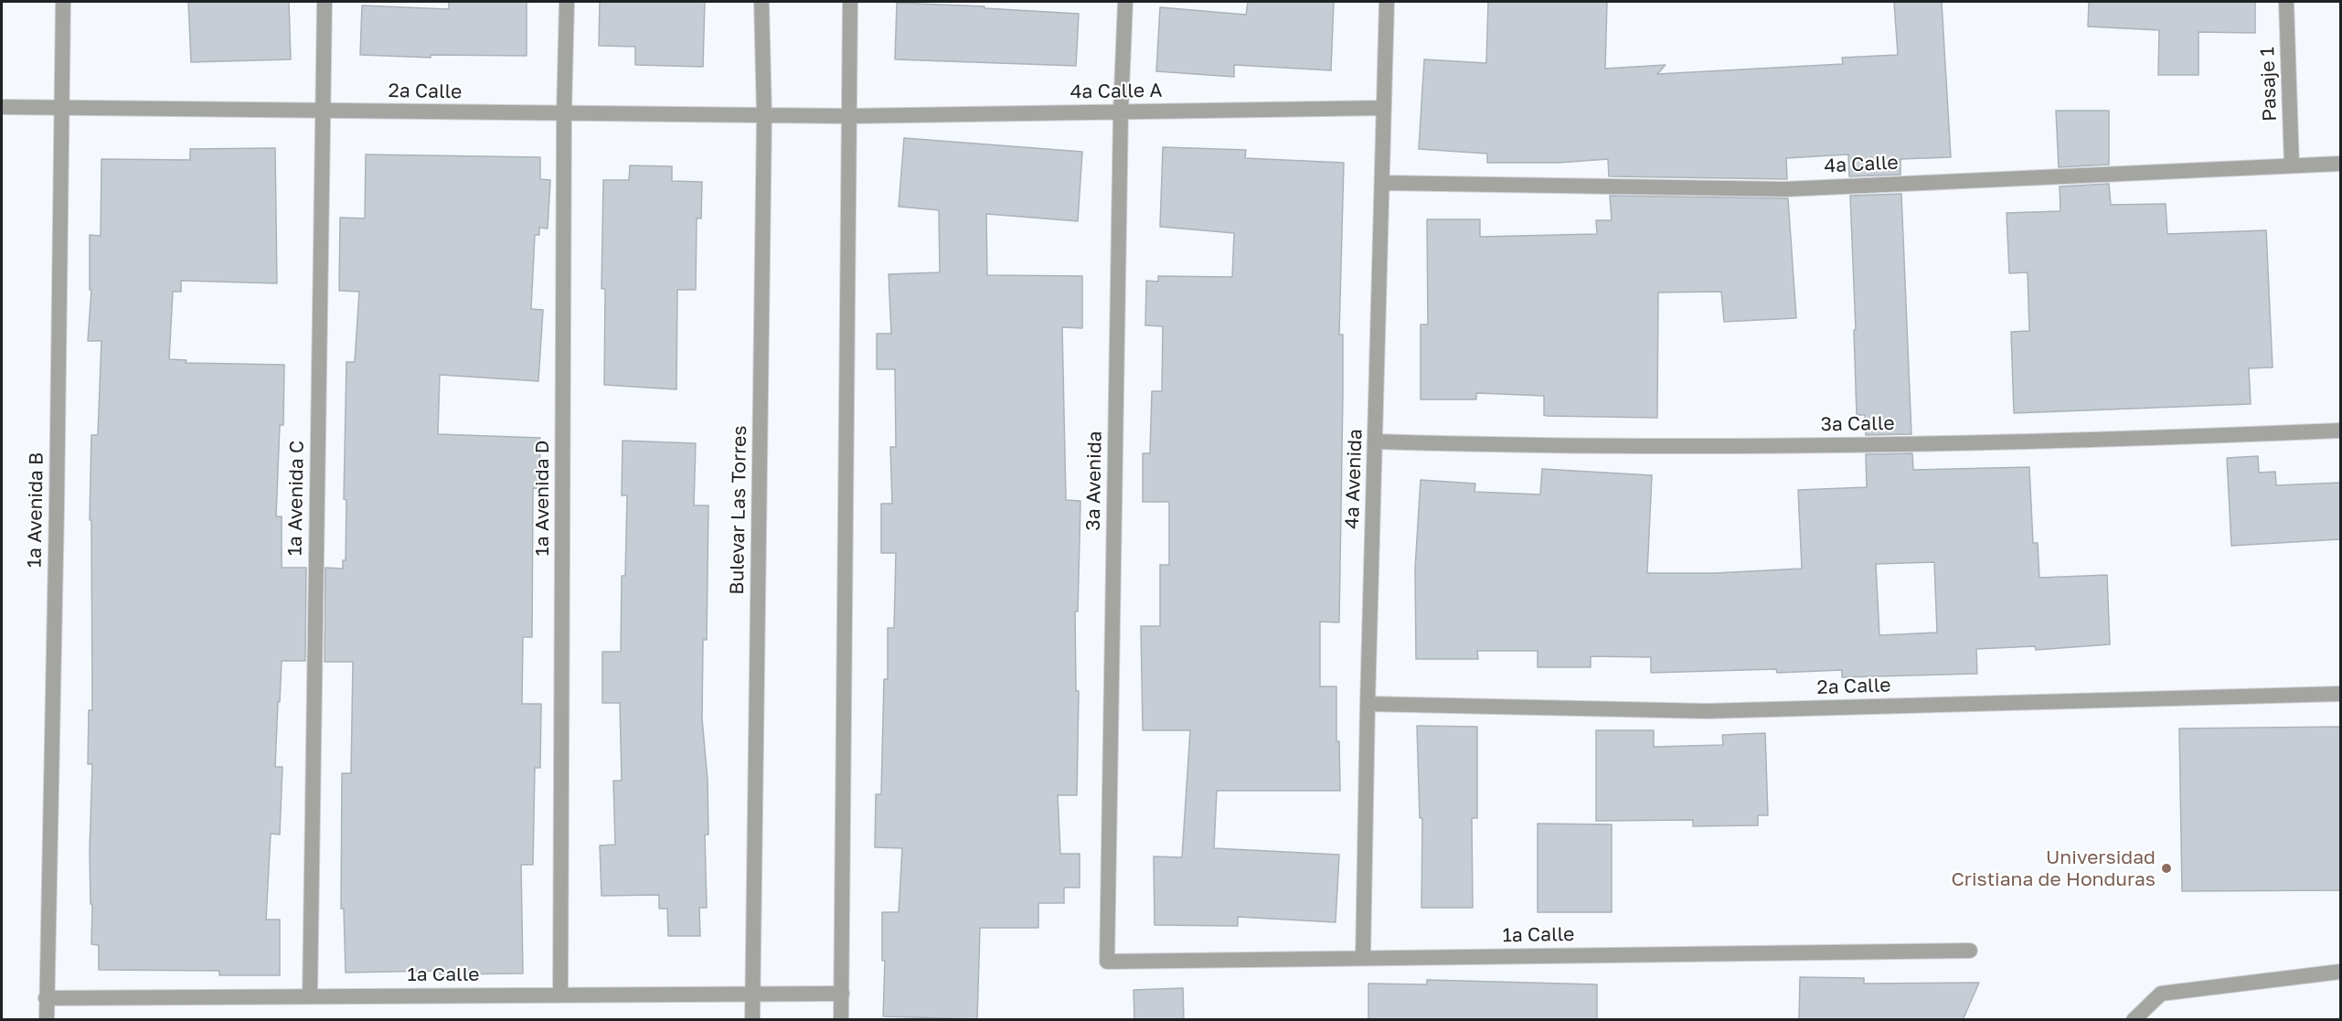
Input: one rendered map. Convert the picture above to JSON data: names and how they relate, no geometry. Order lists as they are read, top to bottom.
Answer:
{
  "streets": {
    "street": [
      "Pasaje 1",
      "2a Calle",
      "4a Calle A",
      "4a Calle",
      "3a Calle",
      "4a Avenida",
      "3a Avenida",
      "1a Avenida C",
      "1a Avenida D",
      "1a Avenida B",
      "Bulevar Las Torres",
      "1a Calle"
    ]
  },
  "crossings": [
    ["Pasaje 1", "4a Calle"],
    ["2a Calle", "4a Calle A"],
    ["2a Calle", "4a Avenida"],
    ["2a Calle", "1a Avenida C"],
    ["2a Calle", "1a Avenida D"],
    ["2a Calle", "1a Avenida B"],
    ["2a Calle", "Bulevar Las Torres"],
    ["4a Calle A", "4a Avenida"],
    ["4a Calle A", "3a Avenida"],
    ["4a Calle", "4a Avenida"],
    ["3a Calle", "4a Avenida"],
    ["4a Avenida", "1a Calle"],
    ["3a Avenida", "1a Calle"],
    ["1a Avenida C", "1a Calle"],
    ["1a Avenida D", "1a Calle"],
    ["1a Avenida B", "1a Calle"],
    ["Bulevar Las Torres", "1a Calle"]
  ],
  "places": ["Universidad Cristiana de Honduras"]
}
